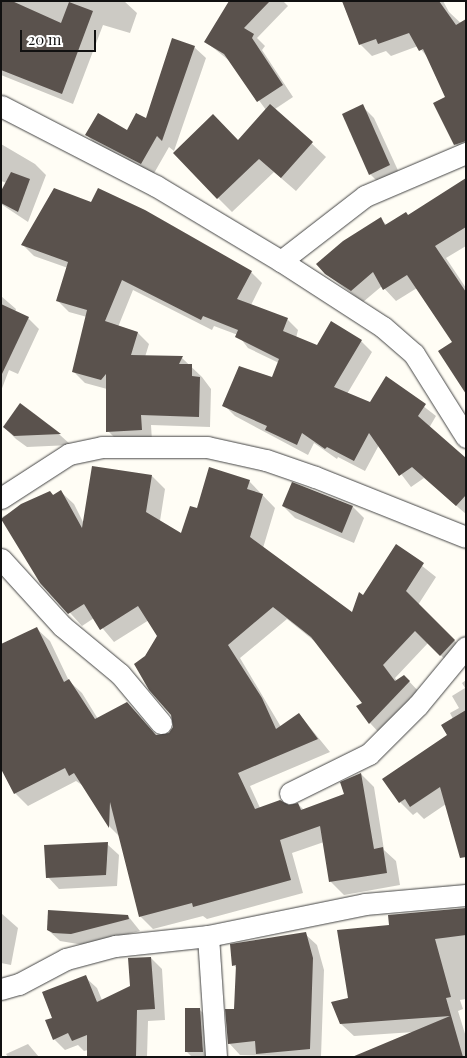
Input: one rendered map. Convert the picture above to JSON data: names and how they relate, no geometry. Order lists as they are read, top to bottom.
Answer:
{
  "scale_bar": "20 m"
}
